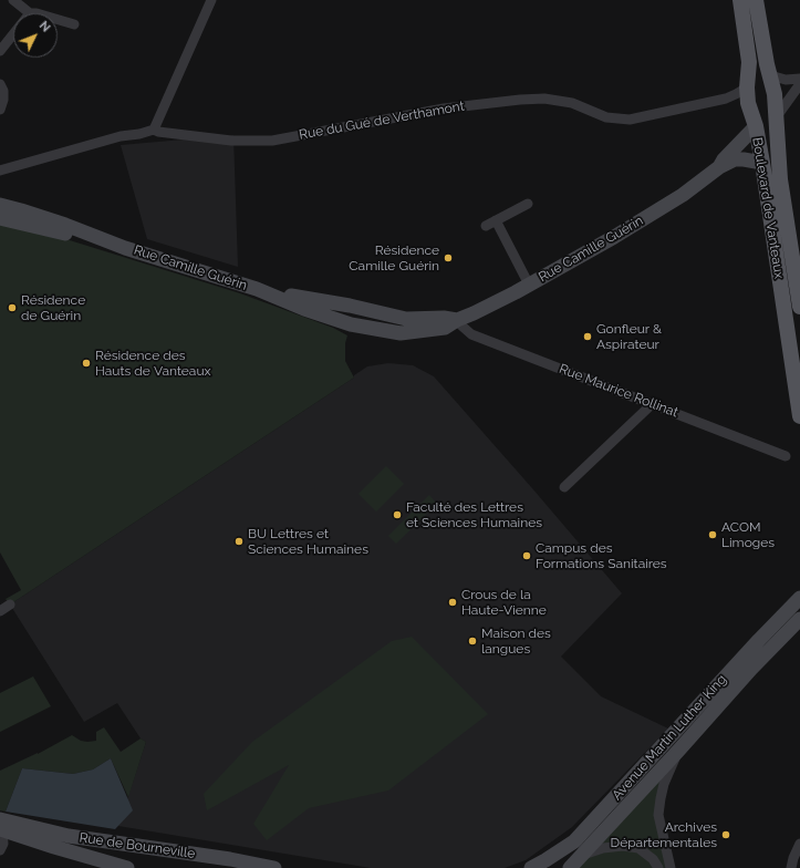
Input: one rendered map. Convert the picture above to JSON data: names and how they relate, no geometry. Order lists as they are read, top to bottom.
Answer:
{
  "streets": {
    "main road": [
      "Rue du Gué de Verthamont",
      "Boulevard de Vanteaux",
      "Rue Camille Guérin",
      "Avenue Martin Luther King",
      "Rue de Bourneville"
    ],
    "street": ["Rue Maurice Rollinat"]
  },
  "crossings": [
    ["Rue du Gué de Verthamont", "Boulevard de Vanteaux"],
    ["Boulevard de Vanteaux", "Rue Camille Guérin"],
    ["Rue Camille Guérin", "Rue Maurice Rollinat"]
  ],
  "places": [
    "Résidence Camille Guérin",
    "Résidence de Guérin",
    "Gonfleur & Aspirateur",
    "Résidence des Hauts de Vanteaux",
    "Faculté des Lettres et Sciences Humaines",
    "ACOM Limoges",
    "BU Lettres et Sciences Humaines",
    "Campus des Formations Sanitaires",
    "Crous de la Haute-Vienne",
    "Maison des langues",
    "Archives Départementales"
  ],
  "north": "top right"
}
